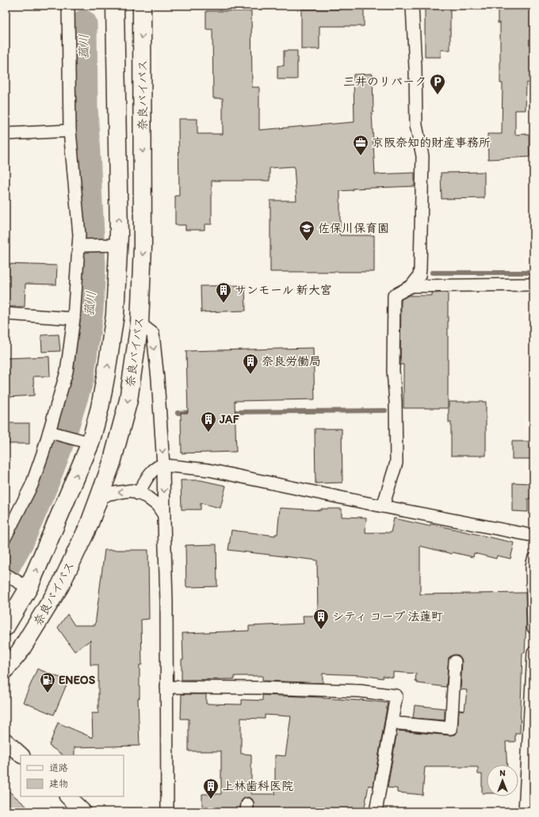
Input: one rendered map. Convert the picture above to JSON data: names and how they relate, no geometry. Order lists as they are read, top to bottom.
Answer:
{
  "streets": {
    "highway": ["奈良バイパス"]
  },
  "water": ["菰川"],
  "places": {
    "parking": ["三井のリパーク"],
    "office": ["京阪奈知的財産事務所"],
    "school or university": ["佐保川保育園"],
    "building": [
      "サンモール 新大宮",
      "奈良労働局",
      "JAF",
      "シティ コープ 法蓮町",
      "上林歯科医院"
    ],
    "fuel station": ["ENEOS"]
  },
  "legend": ["道路", "建物"],
  "north": "top"
}
